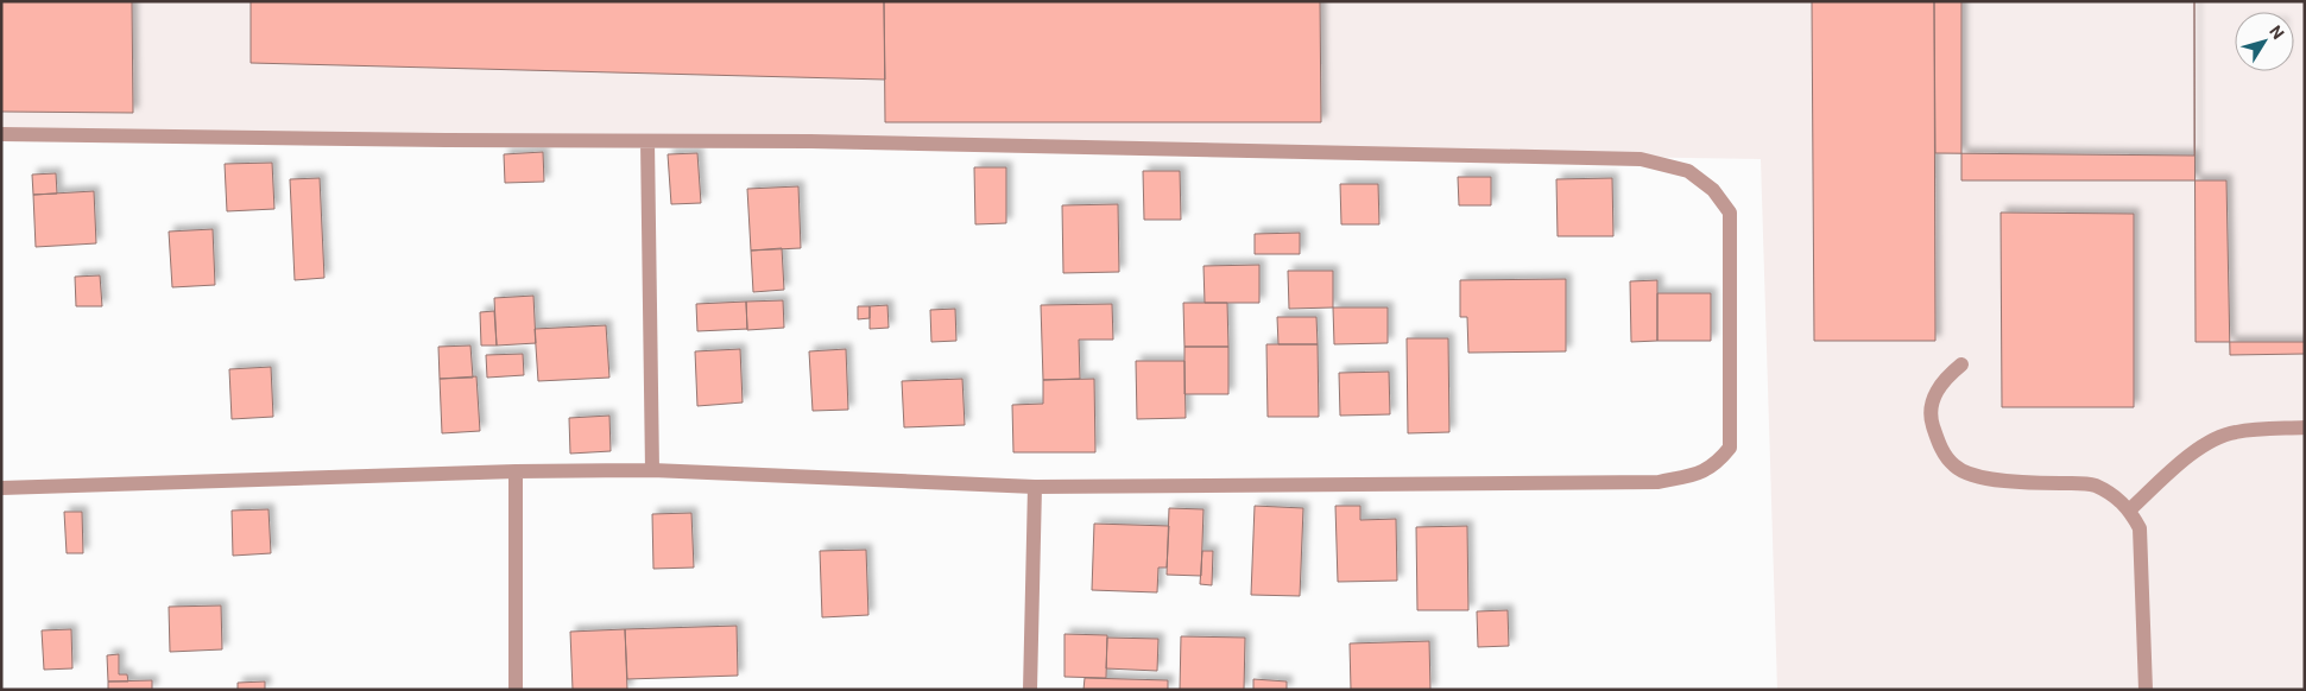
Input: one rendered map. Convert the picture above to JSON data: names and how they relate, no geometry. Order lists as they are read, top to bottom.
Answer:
{
  "north": "top right"
}
